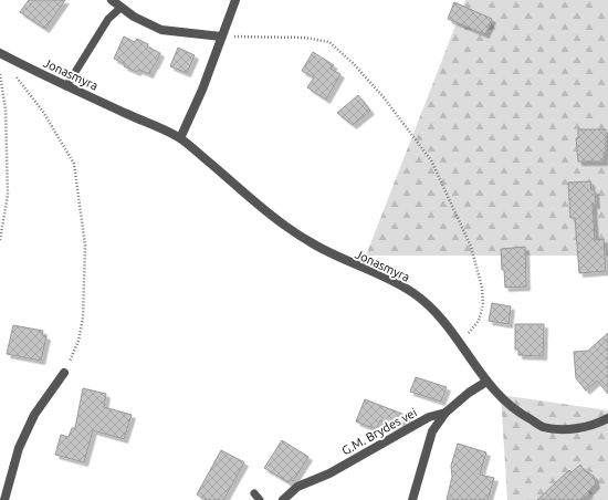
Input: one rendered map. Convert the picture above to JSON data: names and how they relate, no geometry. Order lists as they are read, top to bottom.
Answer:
{
  "streets": {
    "street": ["Jonasmyra", "G.M. Brydes vei"]
  },
  "crossings": [
    ["Jonasmyra", "G.M. Brydes vei"]
  ]
}
